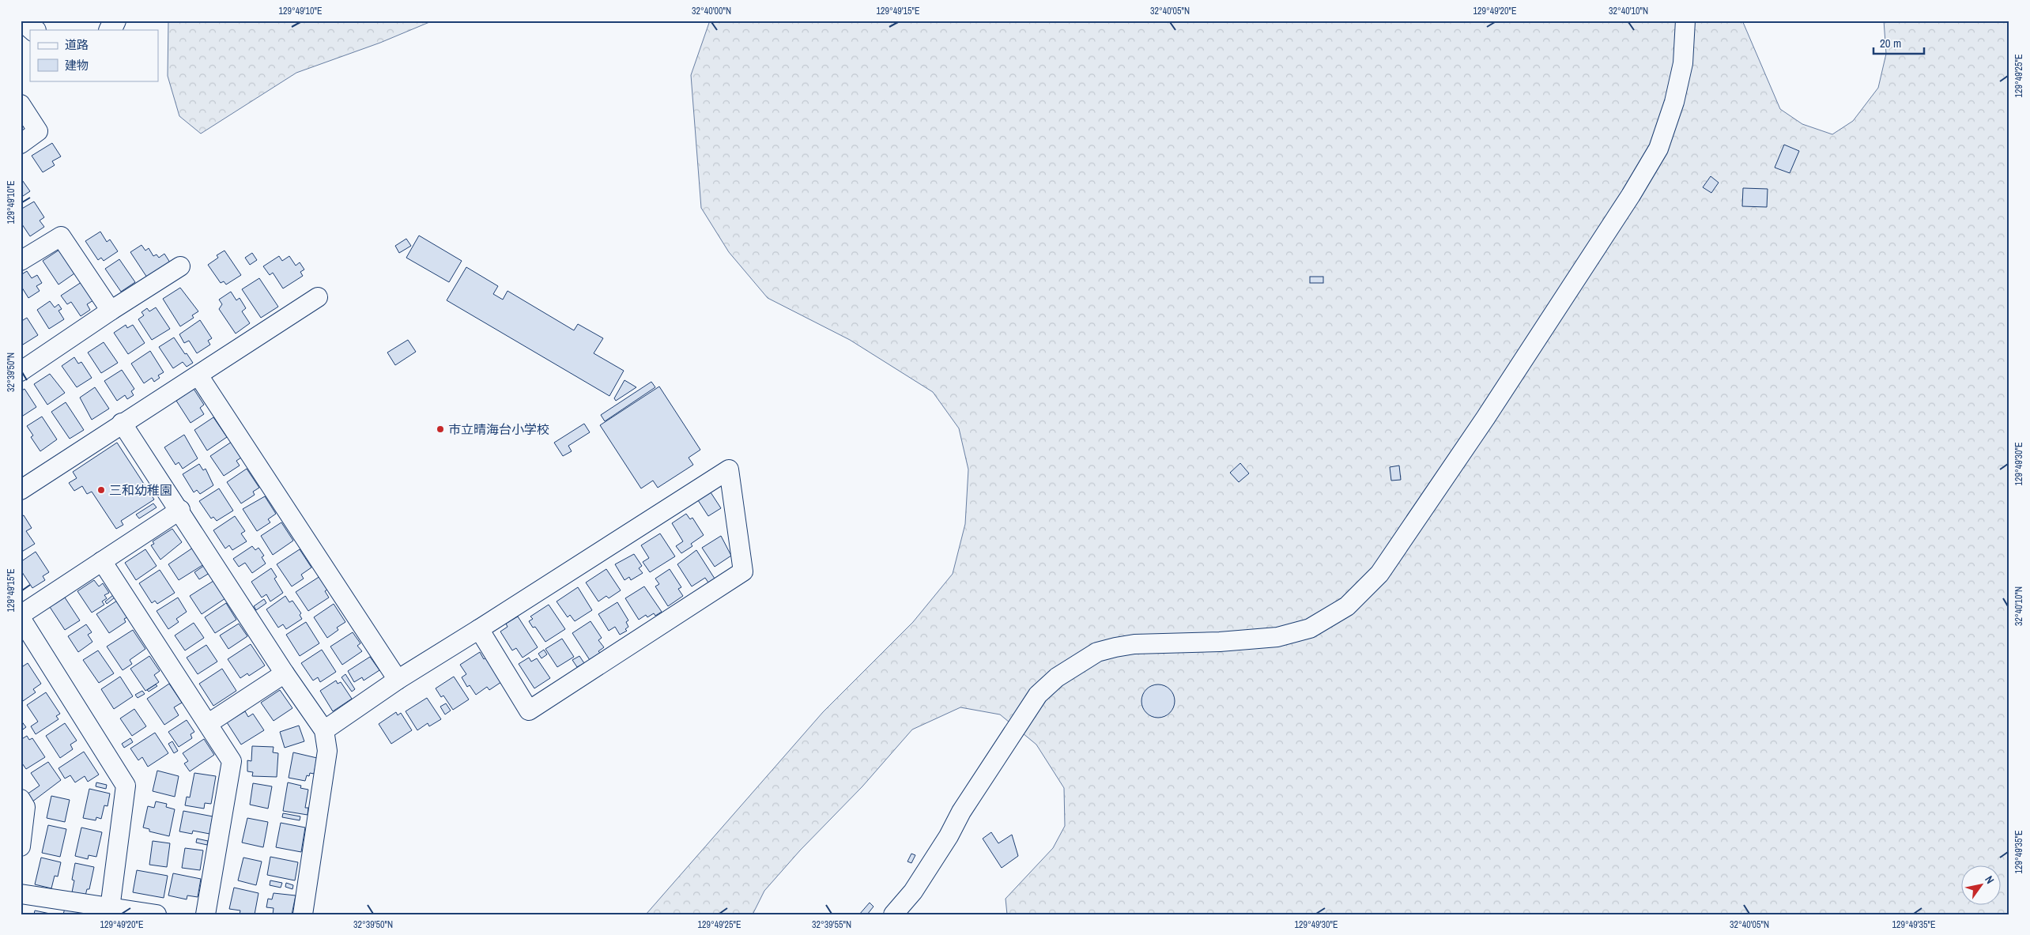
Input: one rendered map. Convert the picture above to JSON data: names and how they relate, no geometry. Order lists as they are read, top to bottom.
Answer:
{
  "places": ["市立晴海台小学校", "三和幼稚園"],
  "legend": ["道路", "建物"],
  "scale_bar": "20 m",
  "north": "top right",
  "coordinates": [
    "129°49'10\"E",
    "32°40'00\"N",
    "129°49'15\"E",
    "32°40'05\"N",
    "129°49'20\"E",
    "32°40'10\"N",
    "129°49'25\"E",
    "32°39'50\"N",
    "129°49'30\"E",
    "129°49'35\"E",
    "32°39'55\"N"
  ]
}
